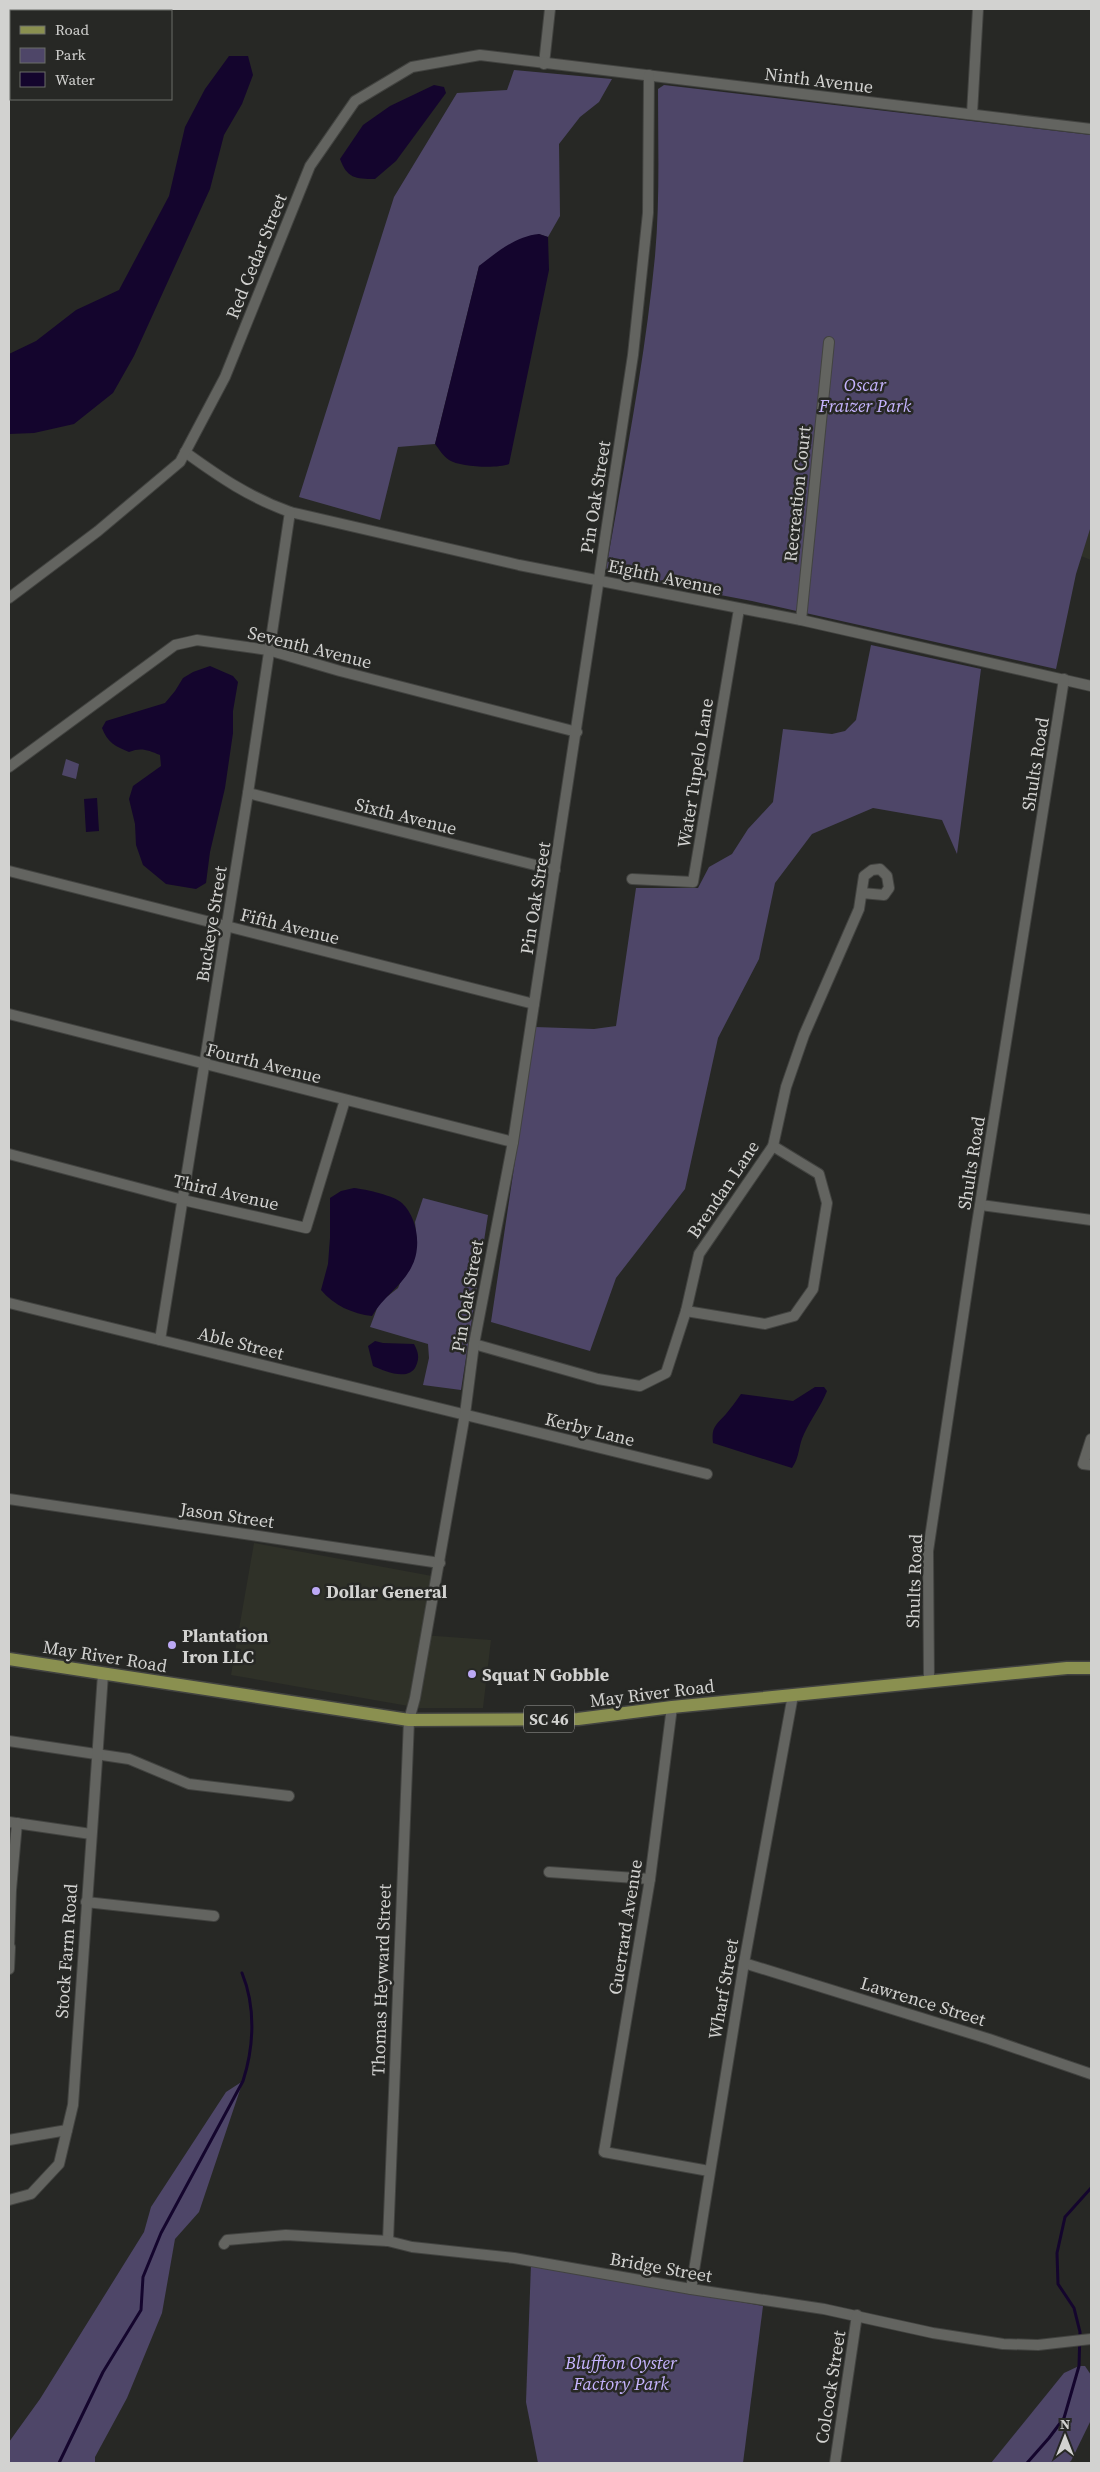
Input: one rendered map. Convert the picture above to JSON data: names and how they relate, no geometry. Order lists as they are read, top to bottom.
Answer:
{
  "streets": {
    "main road": ["May River Road", "SC 46"],
    "street": [
      "Ninth Avenue",
      "Red Cedar Street",
      "Recreation Court",
      "Pin Oak Street",
      "Eighth Avenue",
      "Seventh Avenue",
      "Shults Road",
      "Water Tupelo Lane",
      "Sixth Avenue",
      "Buckeye Street",
      "Fifth Avenue",
      "Fourth Avenue",
      "Brendan Lane",
      "Third Avenue",
      "Able Street",
      "Kerby Lane",
      "Jason Street",
      "Guerrard Avenue",
      "Stock Farm Road",
      "Thomas Heyward Street",
      "Wharf Street",
      "Lawrence Street",
      "Bridge Street",
      "Colcock Street"
    ]
  },
  "crossings": [
    ["Ninth Avenue", "Red Cedar Street"],
    ["Ninth Avenue", "Pin Oak Street"],
    ["Red Cedar Street", "Eighth Avenue"],
    ["Recreation Court", "Eighth Avenue"],
    ["Pin Oak Street", "Eighth Avenue"],
    ["Pin Oak Street", "Seventh Avenue"],
    ["Pin Oak Street", "Sixth Avenue"],
    ["Pin Oak Street", "Fifth Avenue"],
    ["Pin Oak Street", "Fourth Avenue"],
    ["Pin Oak Street", "Brendan Lane"],
    ["Pin Oak Street", "Able Street"],
    ["Pin Oak Street", "Kerby Lane"],
    ["Pin Oak Street", "Jason Street"],
    ["Pin Oak Street", "May River Road"],
    ["Pin Oak Street", "Thomas Heyward Street"],
    ["Eighth Avenue", "Shults Road"],
    ["Eighth Avenue", "Water Tupelo Lane"],
    ["Eighth Avenue", "Buckeye Street"],
    ["Seventh Avenue", "Buckeye Street"],
    ["Shults Road", "May River Road"],
    ["Sixth Avenue", "Buckeye Street"],
    ["Buckeye Street", "Fifth Avenue"],
    ["Buckeye Street", "Fourth Avenue"],
    ["Buckeye Street", "Third Avenue"],
    ["Buckeye Street", "Able Street"],
    ["Fourth Avenue", "Third Avenue"],
    ["Able Street", "Kerby Lane"],
    ["May River Road", "Guerrard Avenue"],
    ["May River Road", "Stock Farm Road"],
    ["May River Road", "Thomas Heyward Street"],
    ["May River Road", "Wharf Street"],
    ["Guerrard Avenue", "Wharf Street"],
    ["Thomas Heyward Street", "Bridge Street"],
    ["Wharf Street", "Lawrence Street"],
    ["Wharf Street", "Bridge Street"],
    ["Bridge Street", "Colcock Street"]
  ],
  "parks": ["Oscar Fraizer Park", "Bluffton Oyster Factory Park"],
  "places": ["Dollar General", "Plantation Iron LLC", "Squat N Gobble"],
  "legend": ["Road", "Park", "Water"],
  "north": "top"
}
